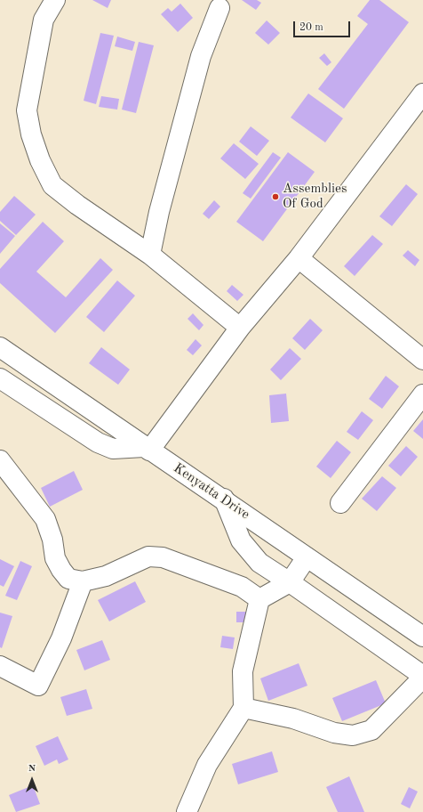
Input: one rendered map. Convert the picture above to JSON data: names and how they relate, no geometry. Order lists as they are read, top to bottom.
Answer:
{
  "streets": {
    "street": ["Kenyatta Drive"]
  },
  "places": ["Assemblies Of God"],
  "scale_bar": "20 m",
  "north": "top"
}
